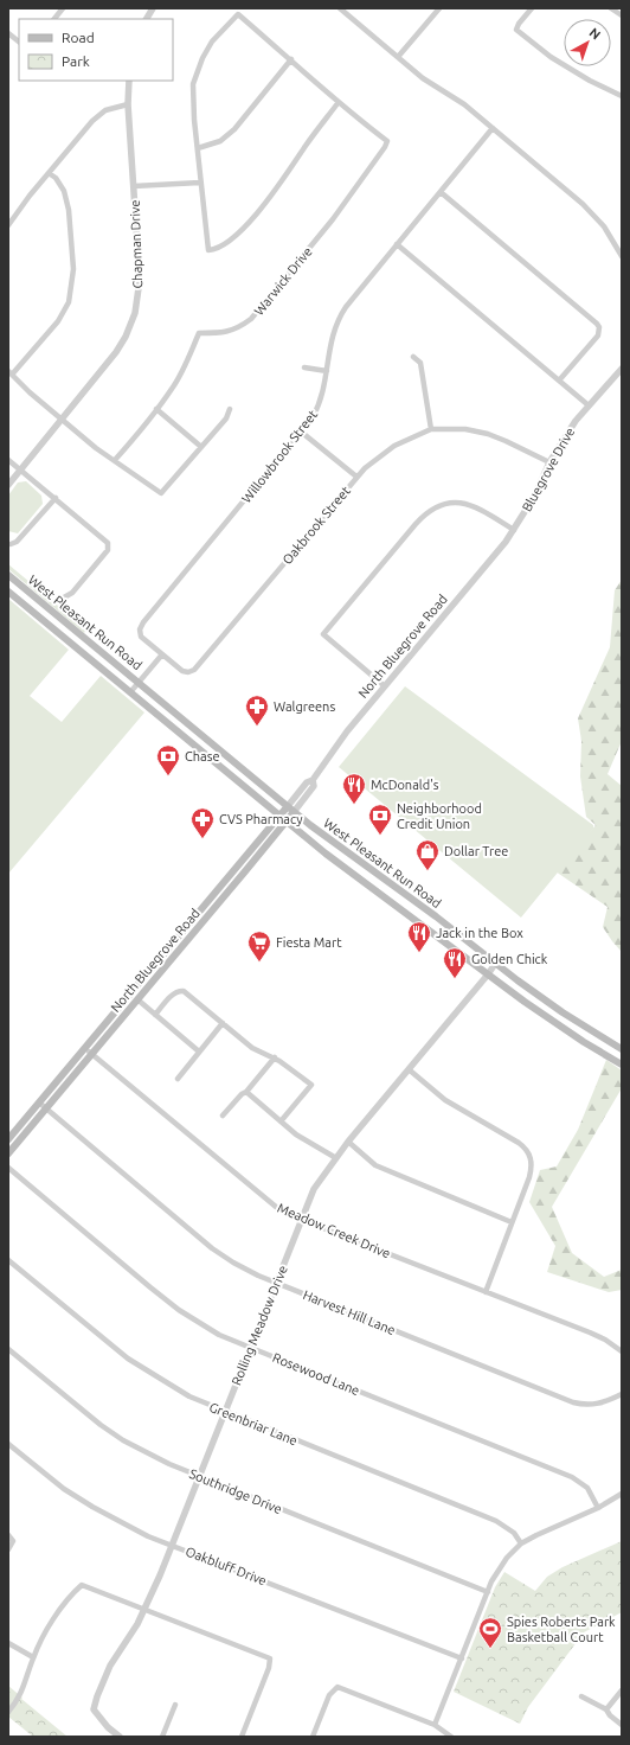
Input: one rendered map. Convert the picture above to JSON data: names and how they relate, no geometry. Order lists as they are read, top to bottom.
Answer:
{
  "streets": {
    "main road": ["West Pleasant Run Road", "North Bluegrove Road"],
    "street": [
      "Chapman Drive",
      "Warwick Drive",
      "Willowbrook Street",
      "Bluegrove Drive",
      "Oakbrook Street",
      "Meadow Creek Drive",
      "Harvest Hill Lane",
      "Rolling Meadow Drive",
      "Rosewood Lane",
      "Greenbriar Lane",
      "Southridge Drive",
      "Oakbluff Drive"
    ]
  },
  "crossings": [
    ["Willowbrook Street", "Oakbrook Street"],
    ["Bluegrove Drive", "Oakbrook Street"],
    ["Bluegrove Drive", "North Bluegrove Road"],
    ["West Pleasant Run Road", "North Bluegrove Road"],
    ["West Pleasant Run Road", "Rolling Meadow Drive"],
    ["North Bluegrove Road", "Meadow Creek Drive"],
    ["North Bluegrove Road", "Harvest Hill Lane"],
    ["Meadow Creek Drive", "Rolling Meadow Drive"],
    ["Harvest Hill Lane", "Rolling Meadow Drive"],
    ["Rolling Meadow Drive", "Rosewood Lane"],
    ["Rolling Meadow Drive", "Greenbriar Lane"],
    ["Rolling Meadow Drive", "Southridge Drive"],
    ["Rolling Meadow Drive", "Oakbluff Drive"]
  ],
  "places": {
    "pharmacy": ["Walgreens", "CVS Pharmacy"],
    "bank": ["Chase", "Neighborhood Credit Union"],
    "restaurant": ["McDonald's", "Jack in the Box", "Golden Chick"],
    "shop": ["Dollar Tree"],
    "supermarket": ["Fiesta Mart"],
    "sports": ["Spies Roberts Park Basketball Court"]
  },
  "legend": ["Road", "Park"],
  "north": "top right"
}
